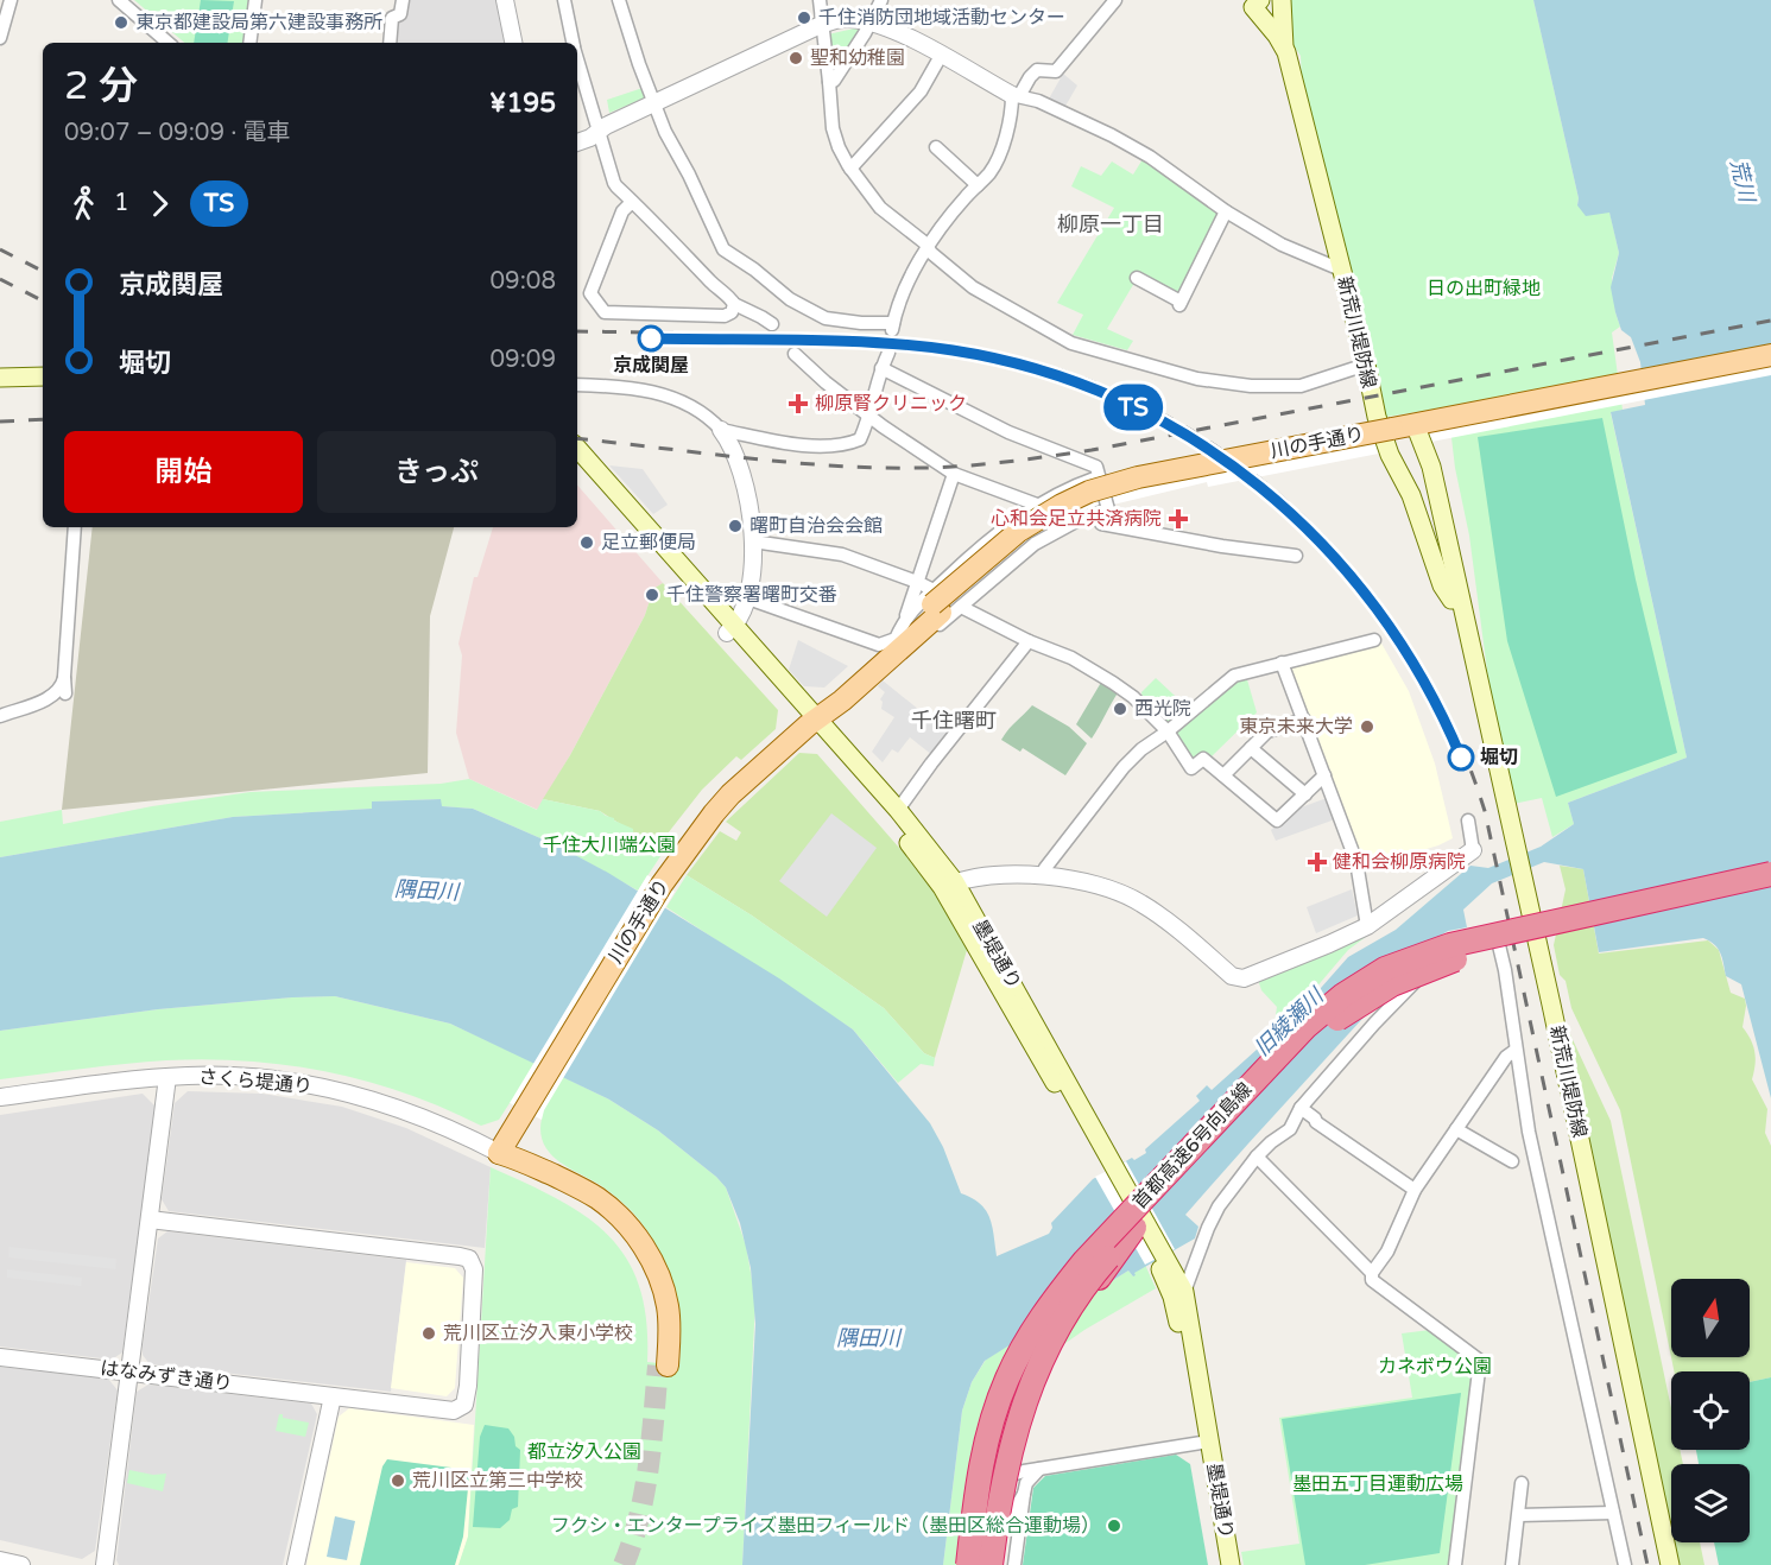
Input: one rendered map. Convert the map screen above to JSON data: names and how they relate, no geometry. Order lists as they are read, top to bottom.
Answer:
{
  "streets": {
    "highway": ["首都高速6号向島線"],
    "main road": ["新荒川堤防線", "川の手通り", "墨堤通り"],
    "street": ["さくら堤通り", "はなみずき通り"]
  },
  "crossings": [
    ["新荒川堤防線", "川の手通り"],
    ["川の手通り", "墨堤通り"],
    ["川の手通り", "さくら堤通り"]
  ],
  "districts": ["柳原一丁目", "千住曙町"],
  "water": ["荒川", "隅田川", "旧綾瀬川"],
  "parks": [
    "日の出町緑地",
    "千住大川端公園",
    "カネボウ公園",
    "都立汐入公園",
    "墨田五丁目運動広場"
  ],
  "places": {
    "other": [
      "千住消防団地域活動センター",
      "東京都建設局第六建設事務所",
      "聖和幼稚園",
      "京成関屋",
      "曙町自治会会館",
      "足立郵便局",
      "千住警察署曙町交番",
      "西光院",
      "東京未来大学",
      "堀切",
      "荒川区立汐入東小学校",
      "荒川区立第三中学校",
      "フクシ・エンタープライズ墨田フィールド（墨田区総合運動場）"
    ],
    "health": ["柳原腎クリニック", "心和会足立共済病院", "健和会柳原病院"]
  },
  "north": "top",
  "page": {
    "on_map": "TS",
    "heading": ["2 分", "09:07 – 09:09 · 電車", "¥195"],
    "legs": ["1", "TS"],
    "list": [
      {
        "name": "京成関屋",
        "value": "09:08"
      },
      {
        "name": "堀切",
        "value": "09:09"
      }
    ],
    "buttons": ["開始", "きっぷ"]
  }
}
